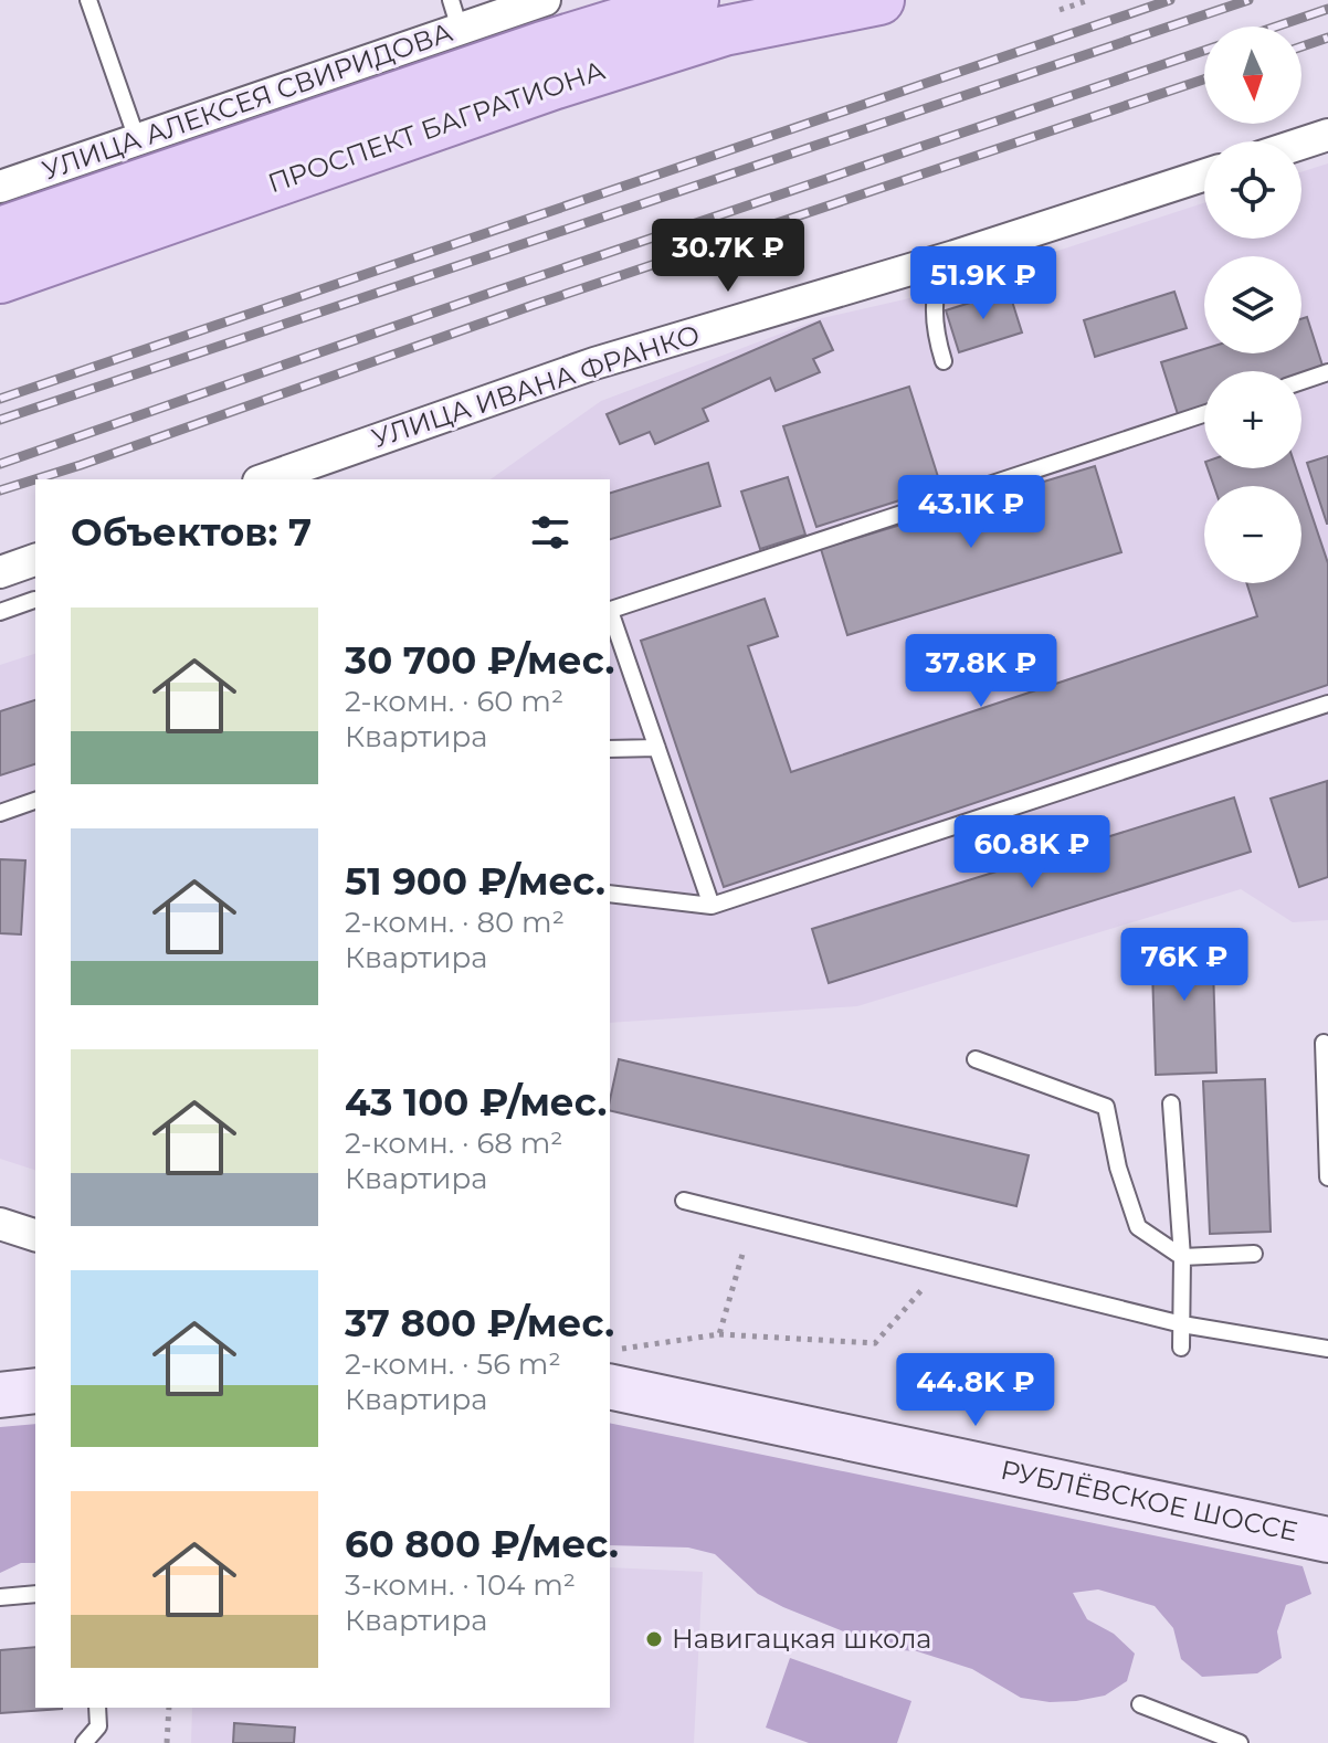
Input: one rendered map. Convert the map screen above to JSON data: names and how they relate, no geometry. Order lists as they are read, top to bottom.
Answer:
{
  "streets": {
    "main road": ["ПРОСПЕКТ БАГРАТИОНА"],
    "street": ["УЛИЦА АЛЕКСЕЯ СВИРИДОВА", "УЛИЦА ИВАНА ФРАНКО", "РУБЛЁВСКОЕ ШОССЕ"]
  },
  "crossings": [
    ["УЛИЦА АЛЕКСЕЯ СВИРИДОВА", "ПРОСПЕКТ БАГРАТИОНА"]
  ],
  "places": ["Навигацкая школа"],
  "north": "bottom",
  "page": {
    "map_buttons": ["+", "−"],
    "price": [
      "30.7K ₽",
      "51.9K ₽",
      "43.1K ₽",
      "37.8K ₽",
      "60.8K ₽",
      "76K ₽",
      "44.8K ₽"
    ],
    "heading": "Объектов: 7",
    "list": [
      {
        "name": "30 700 ₽/мес.",
        "note": "2-комн. · 60 m² · Квартира"
      },
      {
        "name": "51 900 ₽/мес.",
        "note": "2-комн. · 80 m² · Квартира"
      },
      {
        "name": "43 100 ₽/мес.",
        "note": "2-комн. · 68 m² · Квартира"
      },
      {
        "name": "37 800 ₽/мес.",
        "note": "2-комн. · 56 m² · Квартира"
      },
      {
        "name": "60 800 ₽/мес.",
        "note": "3-комн. · 104 m² · Квартира"
      }
    ]
  }
}
